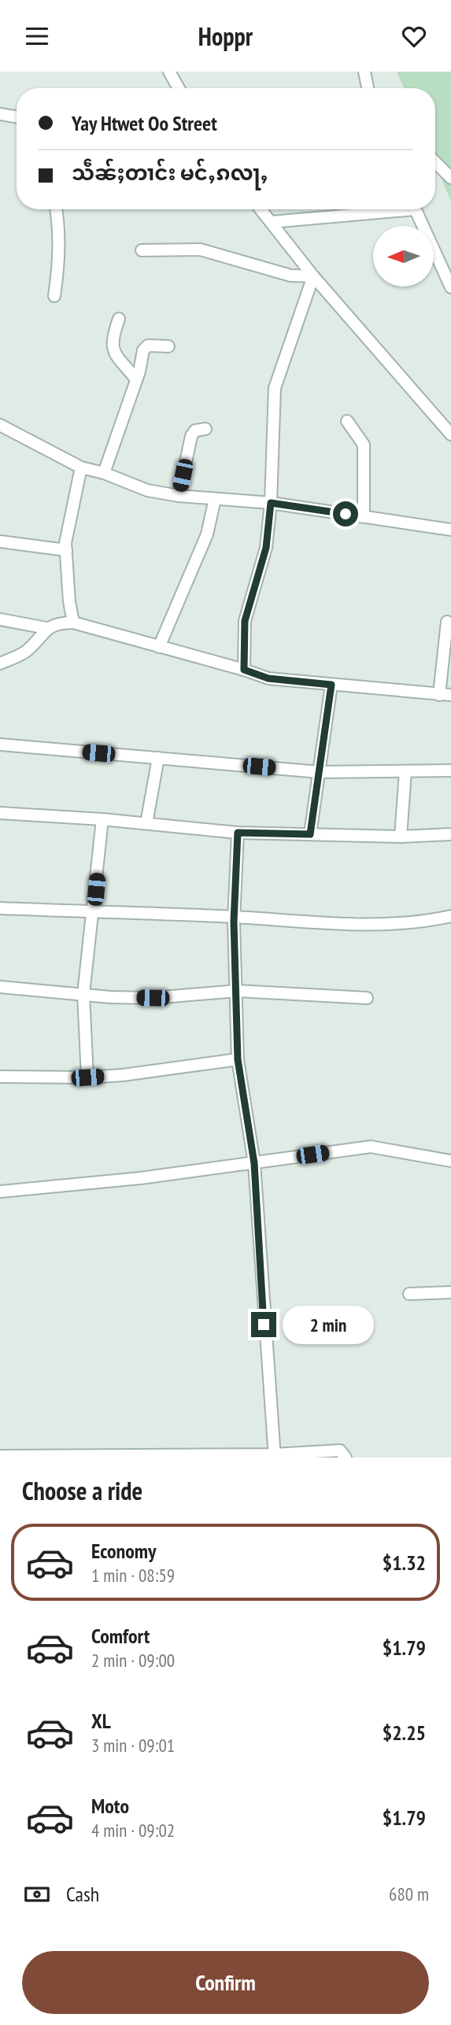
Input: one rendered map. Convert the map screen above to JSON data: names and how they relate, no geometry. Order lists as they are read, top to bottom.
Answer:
{
  "north": "left",
  "page": {
    "header": "Hoppr",
    "banner": ["Yay Htwet Oo Street", "သဵၼ်ႈတၢင်း မင်ႇၵလႃႇ"],
    "bubble": "2 min",
    "heading": "Choose a ride",
    "list": [
      {
        "name": "Economy",
        "note": "1 min · 08:59",
        "value": "$1.32"
      },
      {
        "name": "Comfort",
        "note": "2 min · 09:00",
        "value": "$1.79"
      },
      {
        "name": "XL",
        "note": "3 min · 09:01",
        "value": "$2.25"
      },
      {
        "name": "Moto",
        "note": "4 min · 09:02",
        "value": "$1.79"
      }
    ],
    "pay": ["Cash", "680 m"],
    "buttons": "Confirm"
  }
}
